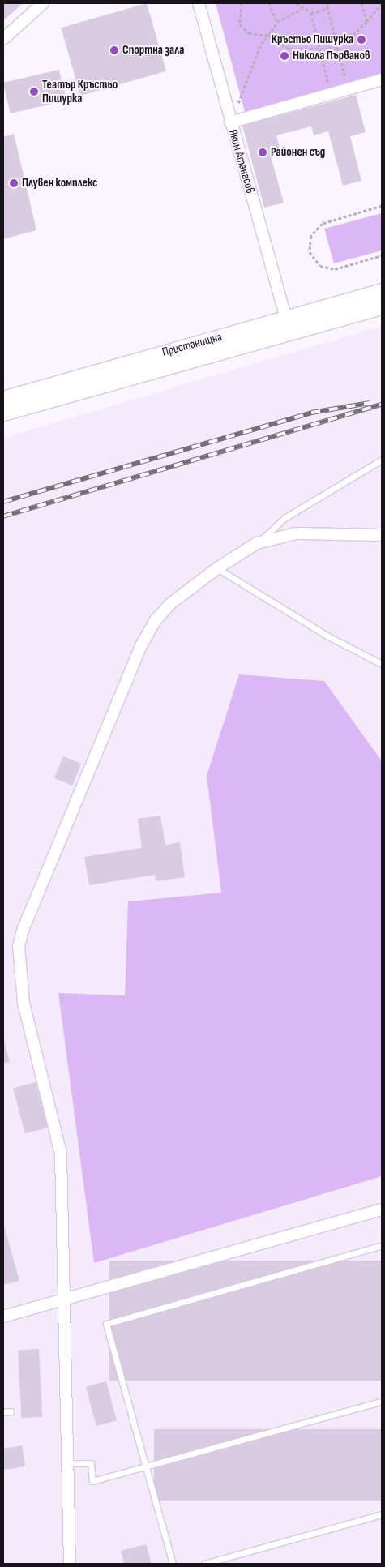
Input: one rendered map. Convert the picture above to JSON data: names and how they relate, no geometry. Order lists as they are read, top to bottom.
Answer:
{
  "streets": {
    "main road": ["Пристанищна"],
    "street": ["Яким Атанасов"]
  },
  "crossings": [
    ["Яким Атанасов", "Пристанищна"]
  ],
  "places": [
    "Кръстьо Пишурка",
    "Спортна зала",
    "Никола Първанов",
    "Театър Кръстьо Пишурка",
    "Районен съд",
    "Плувен комплекс"
  ]
}
